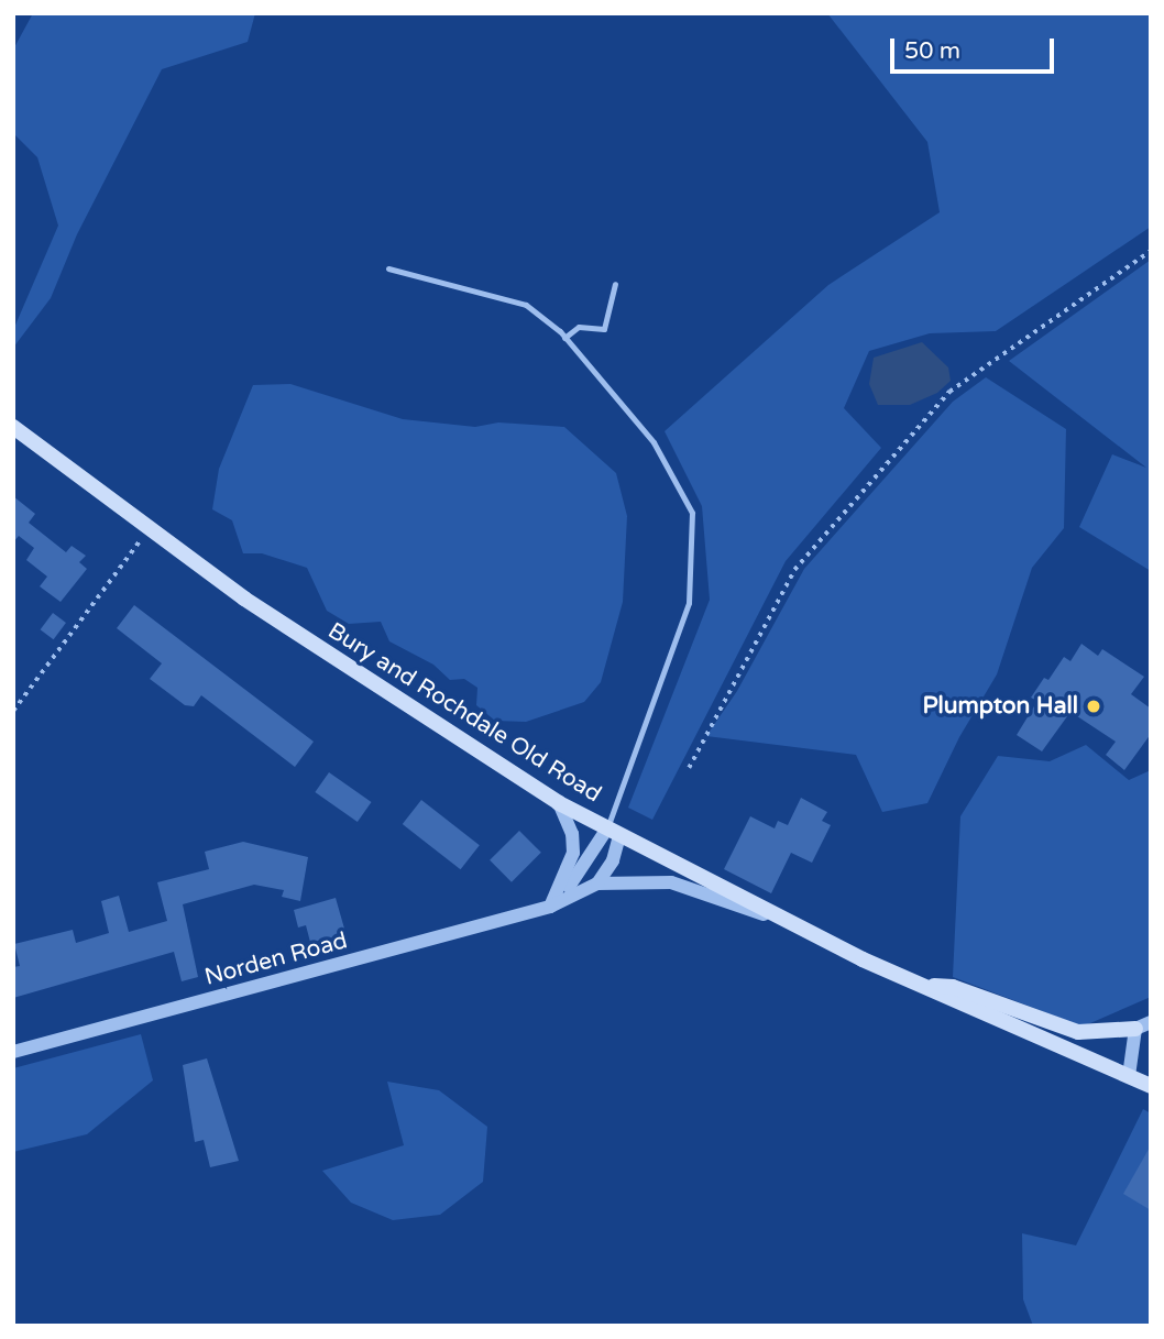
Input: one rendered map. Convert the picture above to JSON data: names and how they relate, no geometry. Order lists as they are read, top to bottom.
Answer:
{
  "streets": {
    "main road": ["Bury and Rochdale Old Road"],
    "street": ["Norden Road"]
  },
  "places": ["Plumpton Hall"],
  "scale_bar": "50 m"
}
